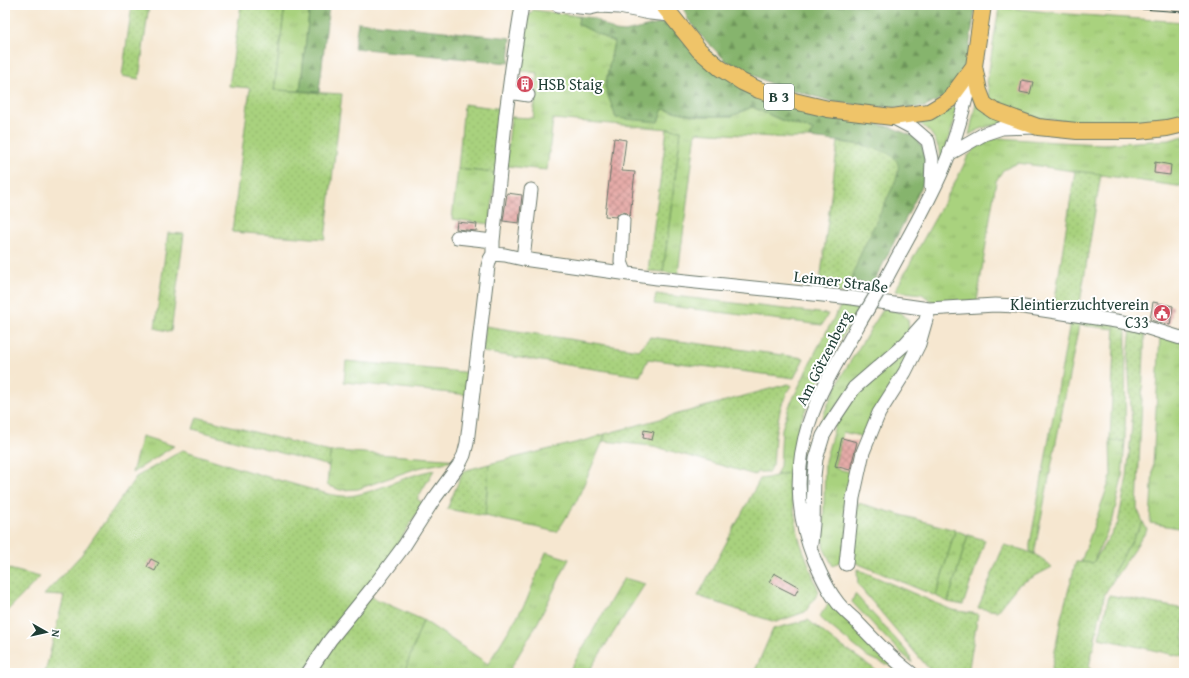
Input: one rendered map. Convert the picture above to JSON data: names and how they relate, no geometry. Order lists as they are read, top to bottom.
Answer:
{
  "streets": {
    "main road": ["B 3"],
    "street": ["Leimer Straße", "Am Götzenberg"]
  },
  "places": {
    "building": ["HSB Staig"],
    "public building": ["Kleintierzuchtverein C33"]
  },
  "north": "right"
}
